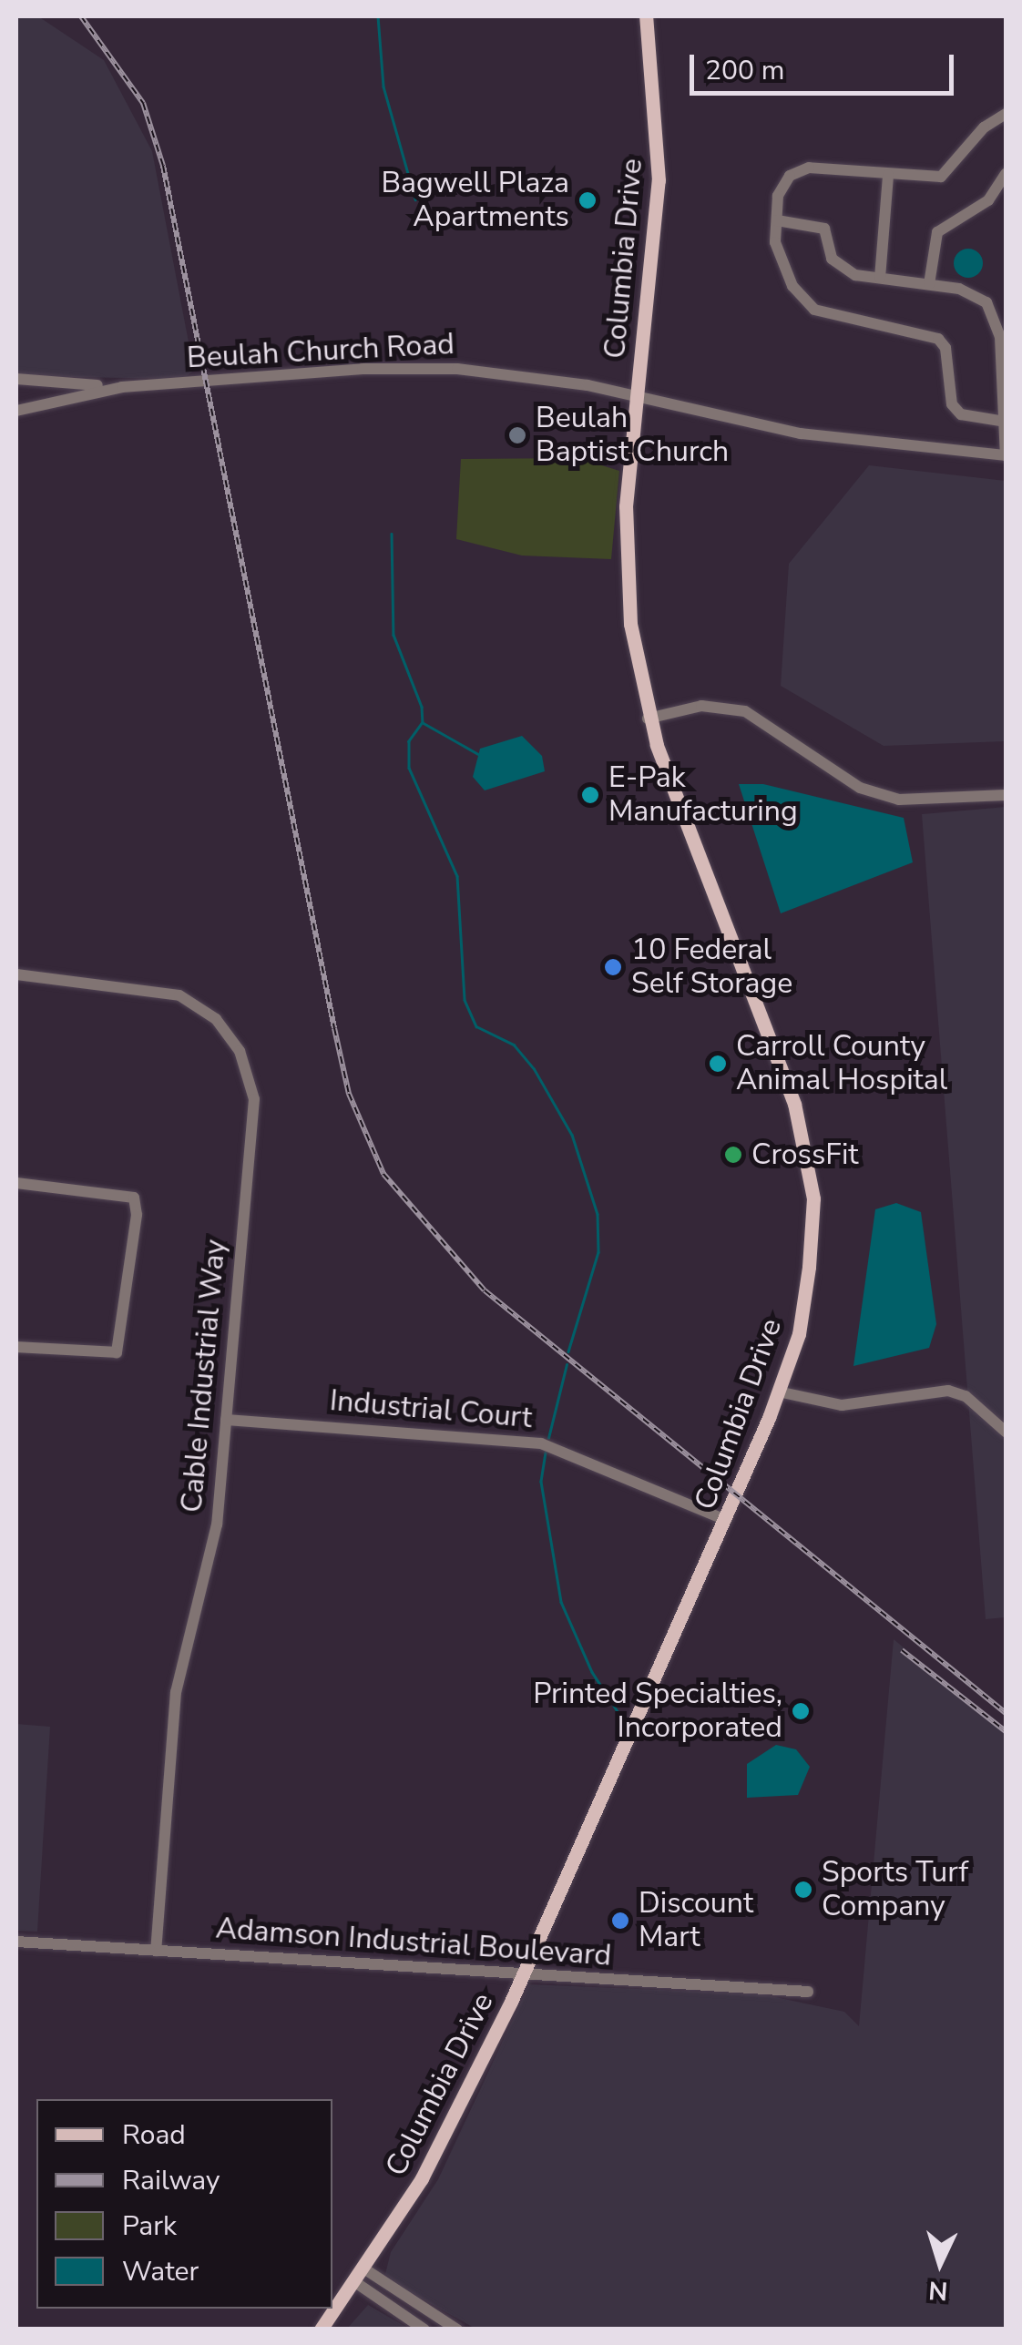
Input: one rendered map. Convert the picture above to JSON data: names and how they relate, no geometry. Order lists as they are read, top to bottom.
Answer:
{
  "streets": {
    "main road": ["Columbia Drive"],
    "street": [
      "Beulah Church Road",
      "Cable Industrial Way",
      "Industrial Court",
      "Adamson Industrial Boulevard"
    ]
  },
  "crossings": [
    ["Columbia Drive", "Beulah Church Road"],
    ["Columbia Drive", "Industrial Court"],
    ["Columbia Drive", "Adamson Industrial Boulevard"],
    ["Cable Industrial Way", "Industrial Court"],
    ["Cable Industrial Way", "Adamson Industrial Boulevard"]
  ],
  "places": [
    "Bagwell Plaza Apartments",
    "Beulah Baptist Church",
    "E-Pak Manufacturing",
    "10 Federal Self Storage",
    "Carroll County Animal Hospital",
    "CrossFit",
    "Printed Specialties, Incorporated",
    "Sports Turf Company",
    "Discount Mart"
  ],
  "legend": [
    "Road",
    "Railway",
    "Park",
    "Water"
  ],
  "scale_bar": "200 m",
  "north": "bottom"
}
